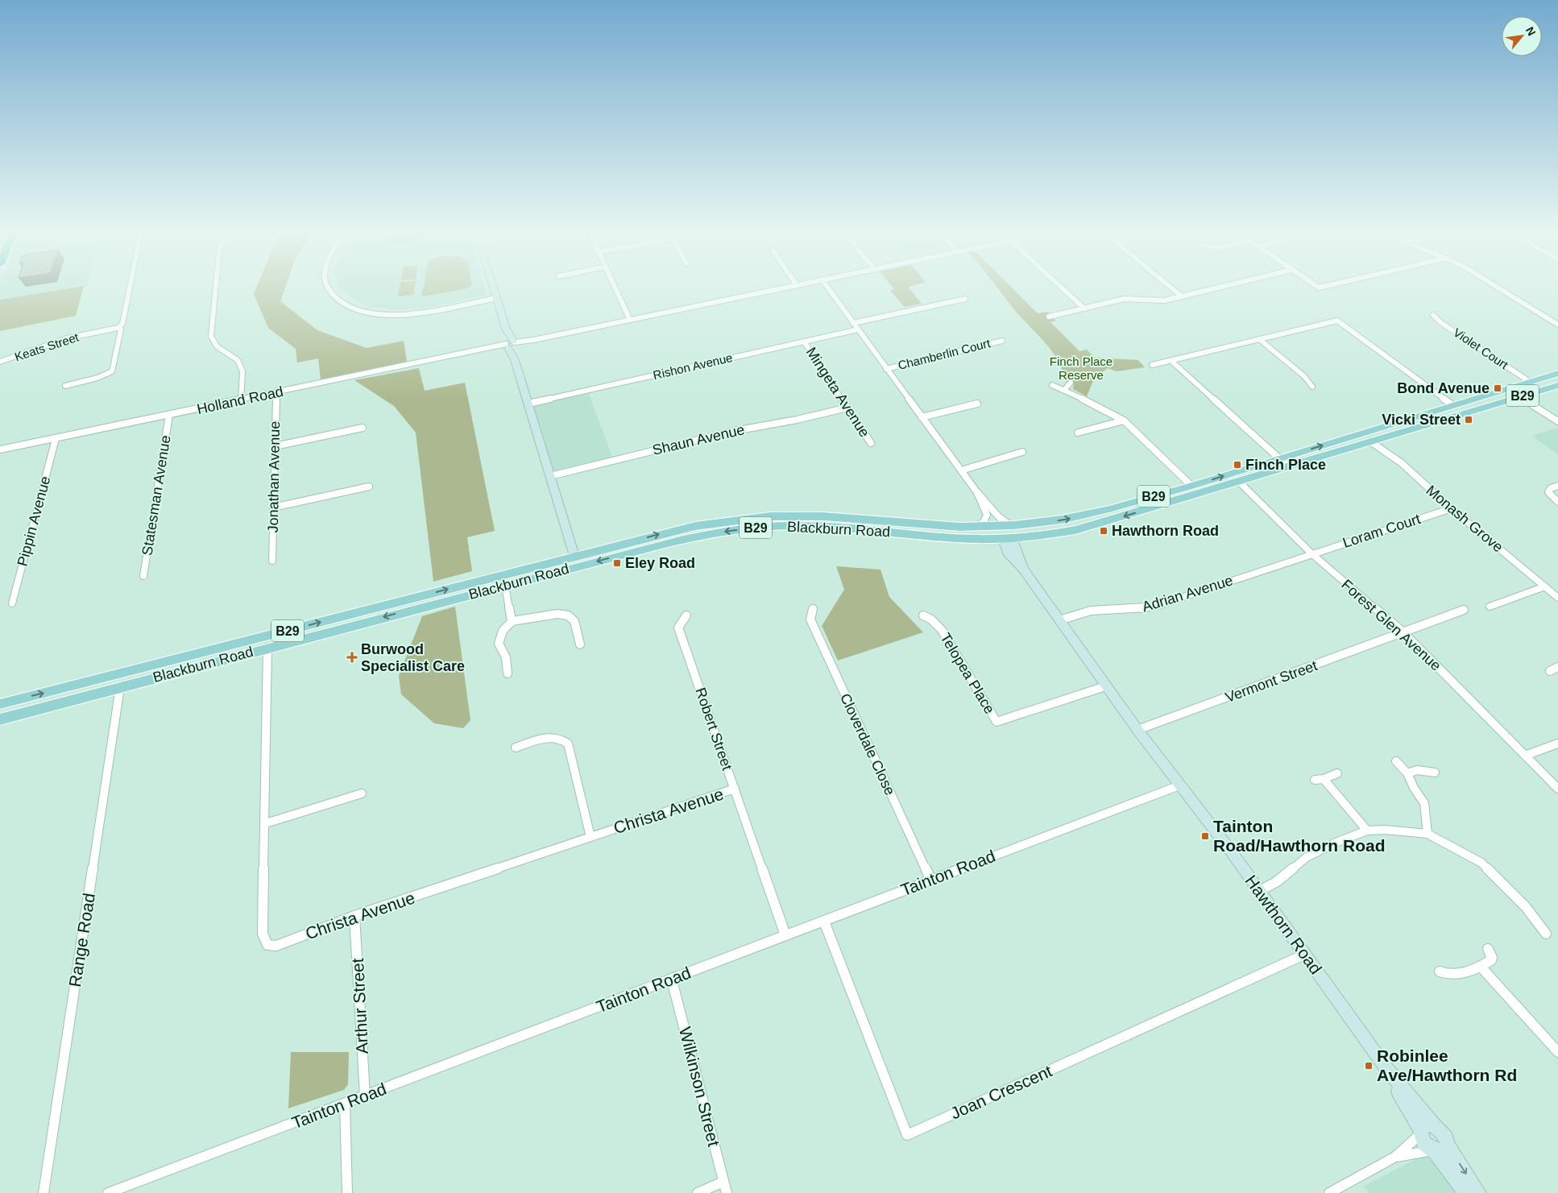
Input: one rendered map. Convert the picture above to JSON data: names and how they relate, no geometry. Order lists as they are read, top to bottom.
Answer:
{
  "streets": {
    "main road": ["B29", "Blackburn Road", "Hawthorn Road"],
    "street": [
      "Keats Street",
      "Violet Court",
      "Chamberlin Court",
      "Rishon Avenue",
      "Mingeta Avenue",
      "Holland Road",
      "Shaun Avenue",
      "Jonathan Avenue",
      "Statesman Avenue",
      "Monash Grove",
      "Pippin Avenue",
      "Loram Court",
      "Adrian Avenue",
      "Forest Glen Avenue",
      "Telopea Place",
      "Vermont Street",
      "Robert Street",
      "Cloverdale Close",
      "Christa Avenue",
      "Tainton Road",
      "Range Road",
      "Arthur Street",
      "Wilkinson Street",
      "Joan Crescent"
    ]
  },
  "crossings": [
    ["Violet Court", "Blackburn Road"],
    ["Chamberlin Court", "Hawthorn Road"],
    ["Rishon Avenue", "Mingeta Avenue"],
    ["Rishon Avenue", "Hawthorn Road"],
    ["Mingeta Avenue", "Shaun Avenue"],
    ["Holland Road", "Jonathan Avenue"],
    ["Holland Road", "Statesman Avenue"],
    ["Holland Road", "Pippin Avenue"],
    ["Monash Grove", "Blackburn Road"],
    ["Monash Grove", "Loram Court"],
    ["Blackburn Road", "Forest Glen Avenue"],
    ["Blackburn Road", "Christa Avenue"],
    ["Blackburn Road", "Hawthorn Road"],
    ["Blackburn Road", "Range Road"],
    ["Loram Court", "Adrian Avenue"],
    ["Loram Court", "Forest Glen Avenue"],
    ["Adrian Avenue", "Forest Glen Avenue"],
    ["Adrian Avenue", "Hawthorn Road"],
    ["Forest Glen Avenue", "Vermont Street"],
    ["Telopea Place", "Hawthorn Road"],
    ["Vermont Street", "Hawthorn Road"],
    ["Robert Street", "Christa Avenue"],
    ["Robert Street", "Tainton Road"],
    ["Cloverdale Close", "Tainton Road"],
    ["Christa Avenue", "Arthur Street"],
    ["Tainton Road", "Hawthorn Road"],
    ["Tainton Road", "Arthur Street"],
    ["Tainton Road", "Wilkinson Street"],
    ["Tainton Road", "Joan Crescent"],
    ["Hawthorn Road", "Joan Crescent"]
  ],
  "parks": ["Finch Place Reserve"],
  "places": {
    "transit": [
      "Bond Avenue",
      "Vicki Street",
      "Finch Place",
      "Hawthorn Road",
      "Eley Road",
      "Tainton Road/Hawthorn Road",
      "Robinlee Ave/Hawthorn Rd"
    ],
    "health": ["Burwood Specialist Care"]
  },
  "north": "top right"
}
